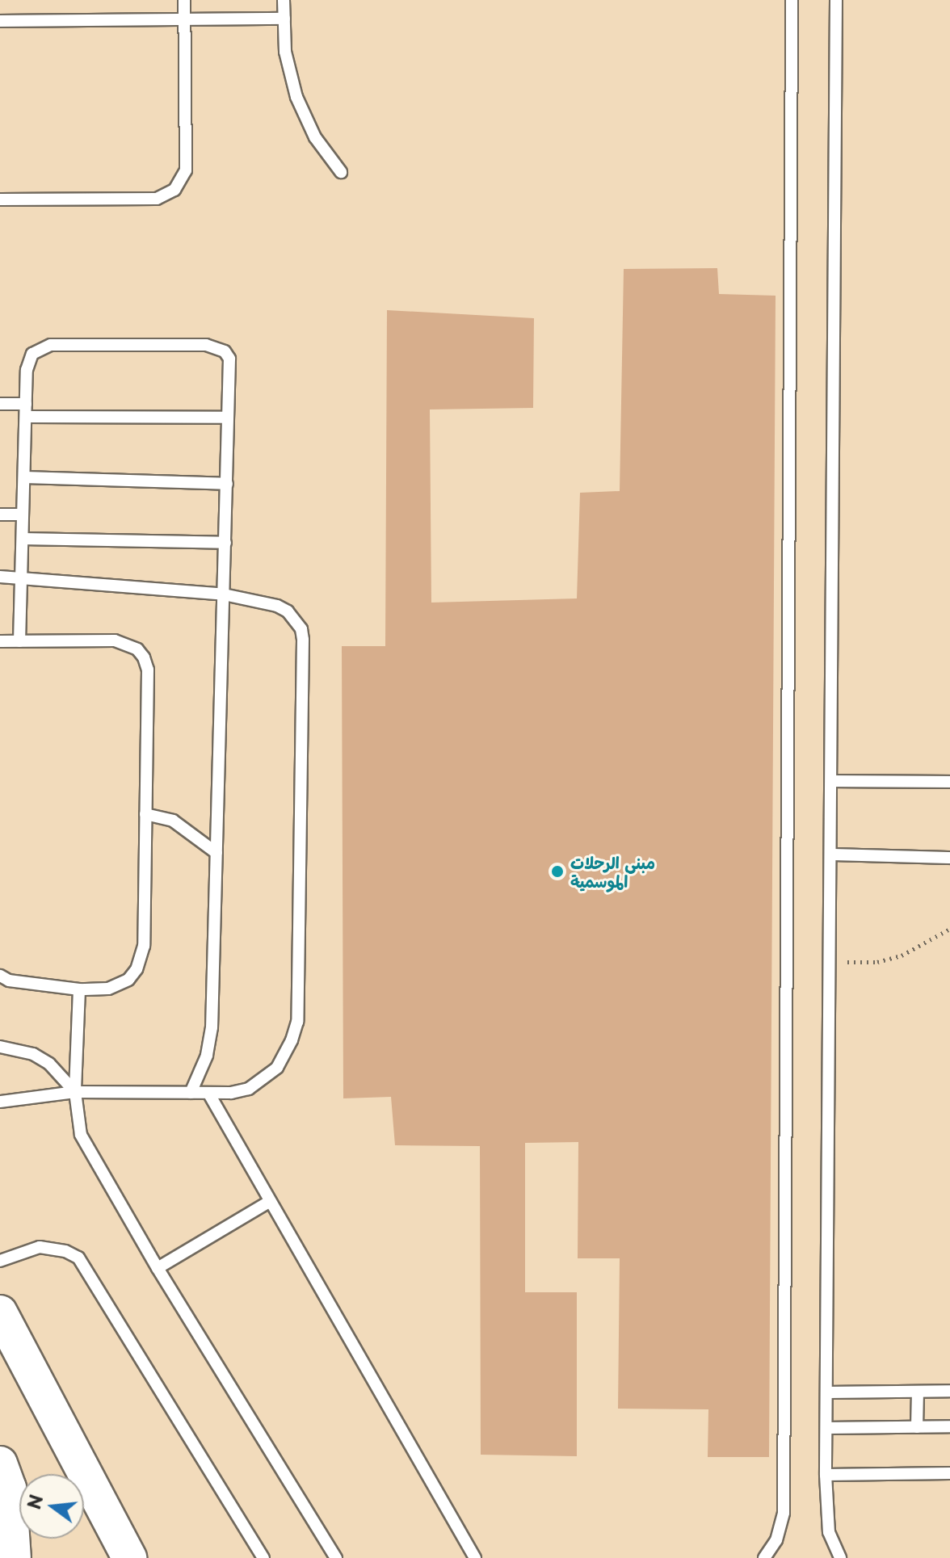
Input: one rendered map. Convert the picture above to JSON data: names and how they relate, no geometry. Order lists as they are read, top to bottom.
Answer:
{
  "places": ["مبنى الرحلات الموسمية"],
  "north": "left"
}
